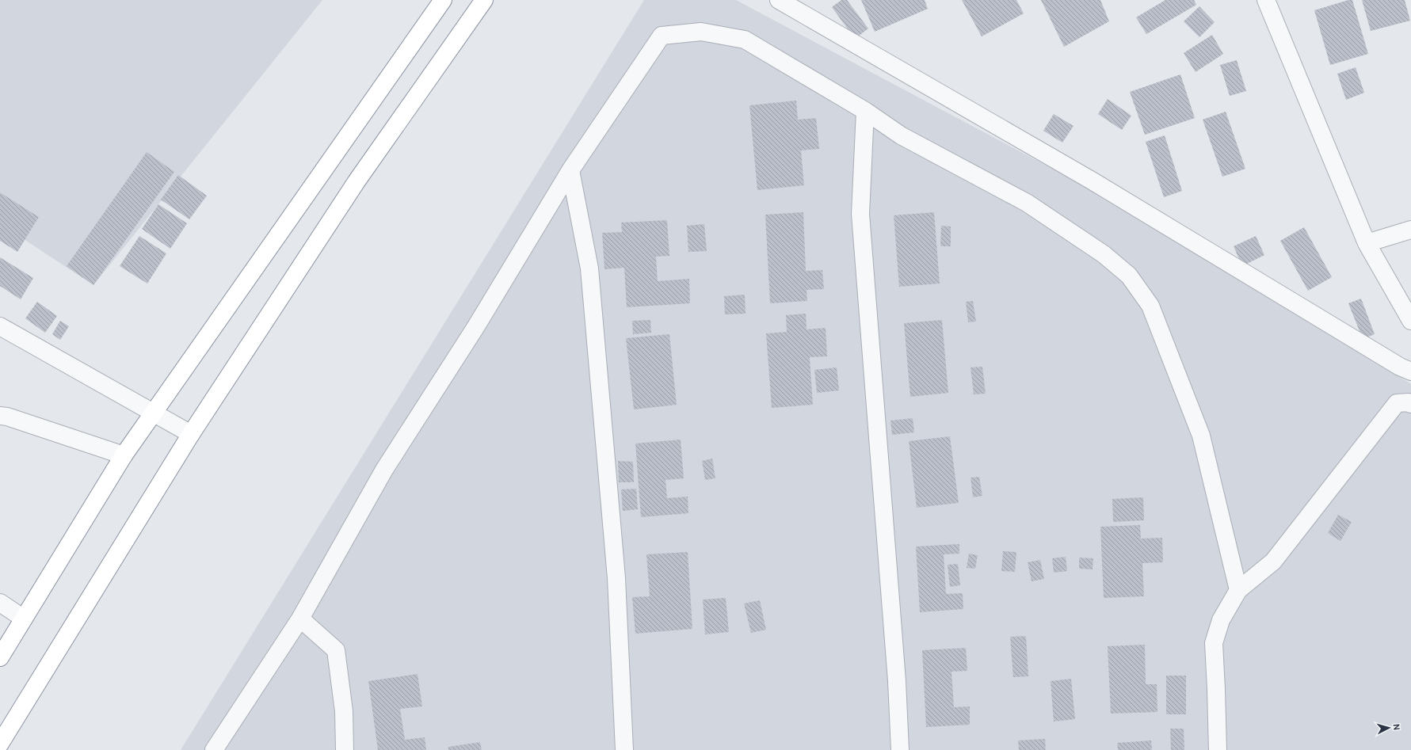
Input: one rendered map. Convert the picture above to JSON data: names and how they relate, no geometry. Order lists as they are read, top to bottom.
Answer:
{
  "north": "right"
}
